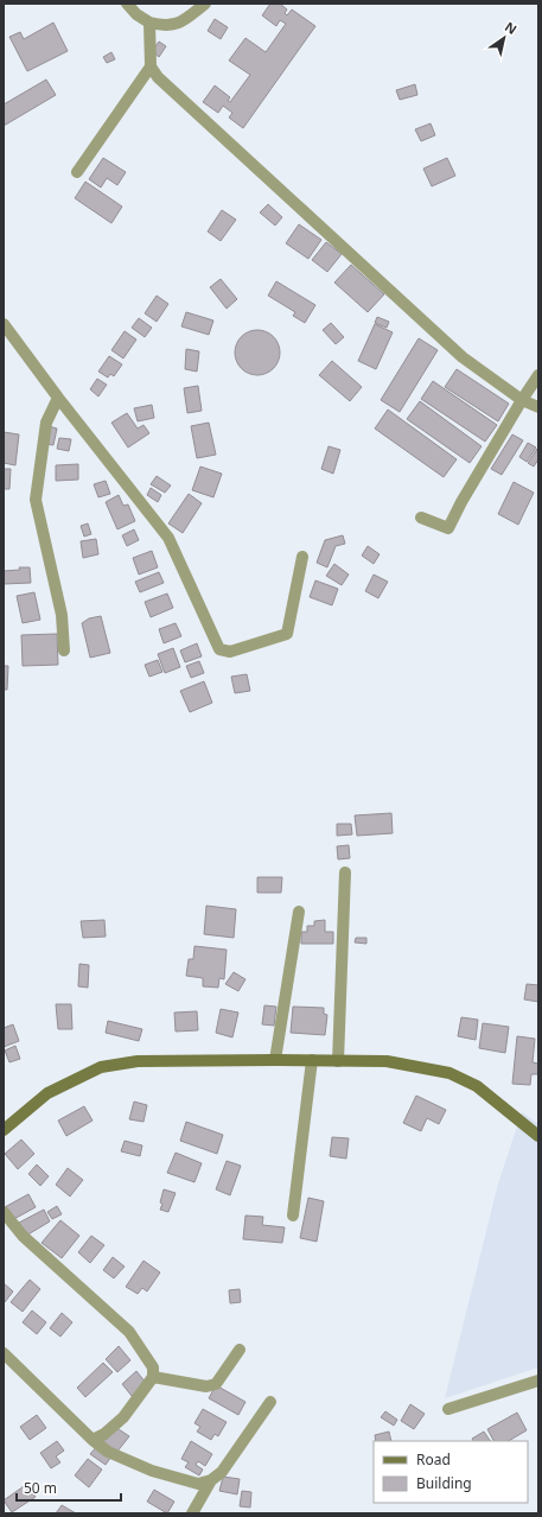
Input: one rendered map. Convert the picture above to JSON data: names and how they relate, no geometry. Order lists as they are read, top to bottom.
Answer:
{
  "legend": ["Road", "Building"],
  "scale_bar": "50 m",
  "north": "top right"
}
